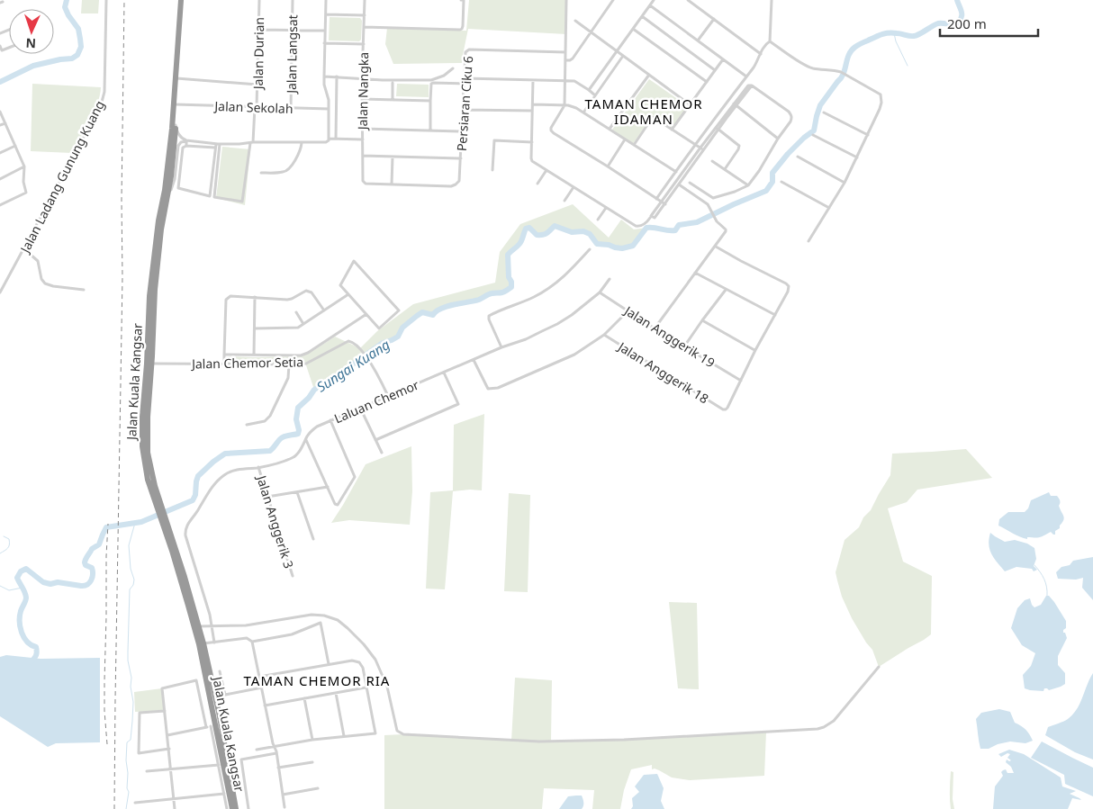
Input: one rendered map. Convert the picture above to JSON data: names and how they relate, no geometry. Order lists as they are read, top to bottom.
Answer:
{
  "streets": {
    "highway": ["Jalan Kuala Kangsar"],
    "street": [
      "Jalan Durian",
      "Jalan Langsat",
      "Jalan Nangka",
      "Persiaran Ciku 6",
      "Jalan Sekolah",
      "Jalan Ladang Gunung Kuang",
      "Jalan Anggerik 19",
      "Jalan Chemor Setia",
      "Jalan Anggerik 18",
      "Laluan Chemor",
      "Jalan Anggerik 3"
    ]
  },
  "crossings": [
    ["Jalan Durian", "Jalan Sekolah"],
    ["Jalan Langsat", "Jalan Sekolah"],
    ["Jalan Nangka", "Persiaran Ciku 6"],
    ["Jalan Sekolah", "Jalan Kuala Kangsar"],
    ["Jalan Anggerik 19", "Jalan Anggerik 18"],
    ["Jalan Anggerik 19", "Laluan Chemor"],
    ["Jalan Chemor Setia", "Jalan Kuala Kangsar"],
    ["Jalan Chemor Setia", "Laluan Chemor"],
    ["Laluan Chemor", "Jalan Anggerik 3"]
  ],
  "districts": ["TAMAN CHEMOR IDAMAN", "TAMAN CHEMOR RIA"],
  "water": ["Sungai Kuang"],
  "scale_bar": "200 m",
  "north": "bottom"
}
